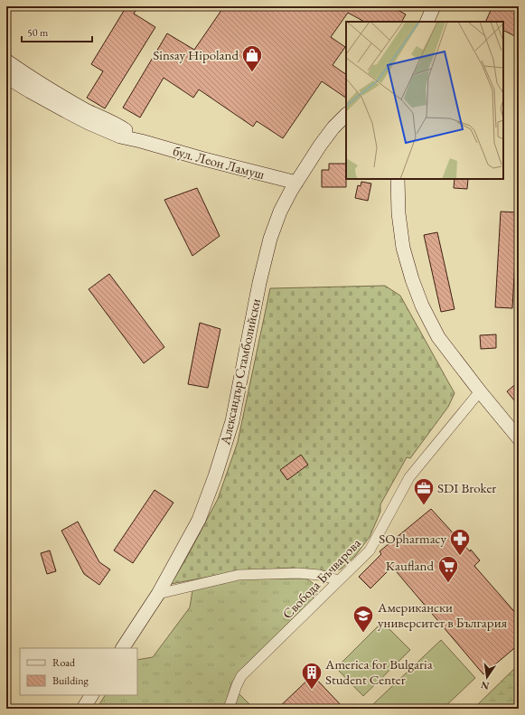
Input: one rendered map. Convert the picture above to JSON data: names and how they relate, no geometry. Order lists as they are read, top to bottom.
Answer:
{
  "streets": {
    "street": ["бул. Леон Ламуш", "Александър Стамболийски", "Свобода Бъчварова"]
  },
  "crossings": [
    ["бул. Леон Ламуш", "Александър Стамболийски"]
  ],
  "places": {
    "shop": ["Sinsay Hipoland"],
    "office": ["SDI Broker"],
    "pharmacy": ["SOpharmacy"],
    "supermarket": ["Kaufland"],
    "school or university": ["Американски университет в България"],
    "building": ["America for Bulgaria Student Center"]
  },
  "legend": ["Road", "Building"],
  "scale_bar": "50 m",
  "north": "bottom"
}
